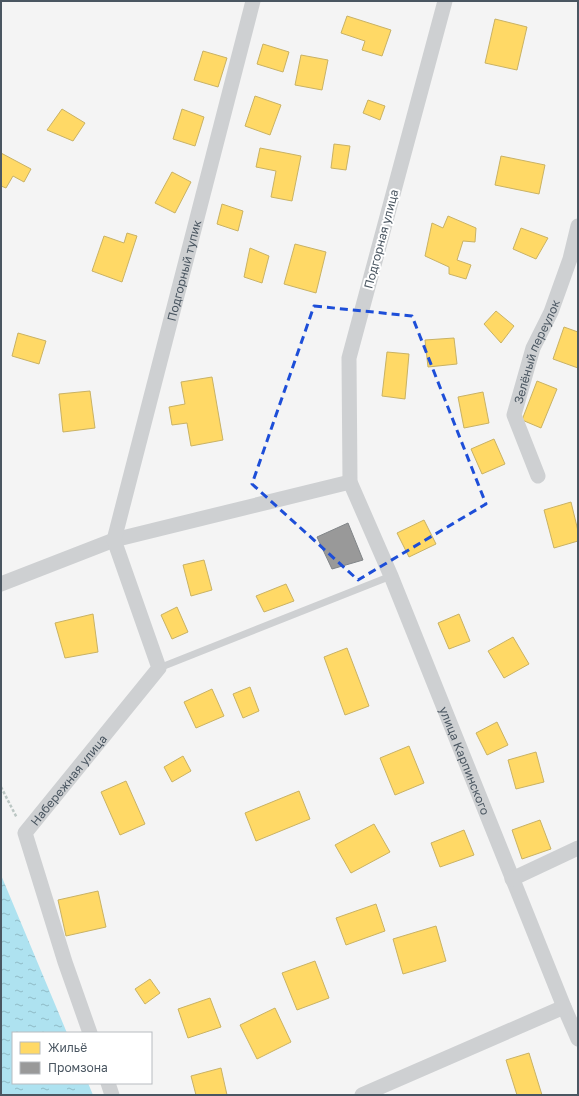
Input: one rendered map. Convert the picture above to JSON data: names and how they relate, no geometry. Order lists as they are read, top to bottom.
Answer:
{
  "streets": {
    "street": [
      "Подгорная улица",
      "Подгорный тупик",
      "Зелёный переулок",
      "улица Карпинского",
      "Набережная улица"
    ]
  },
  "crossings": [
    ["Подгорная улица", "улица Карпинского"]
  ],
  "legend": ["Жильё", "Промзона"]
}
